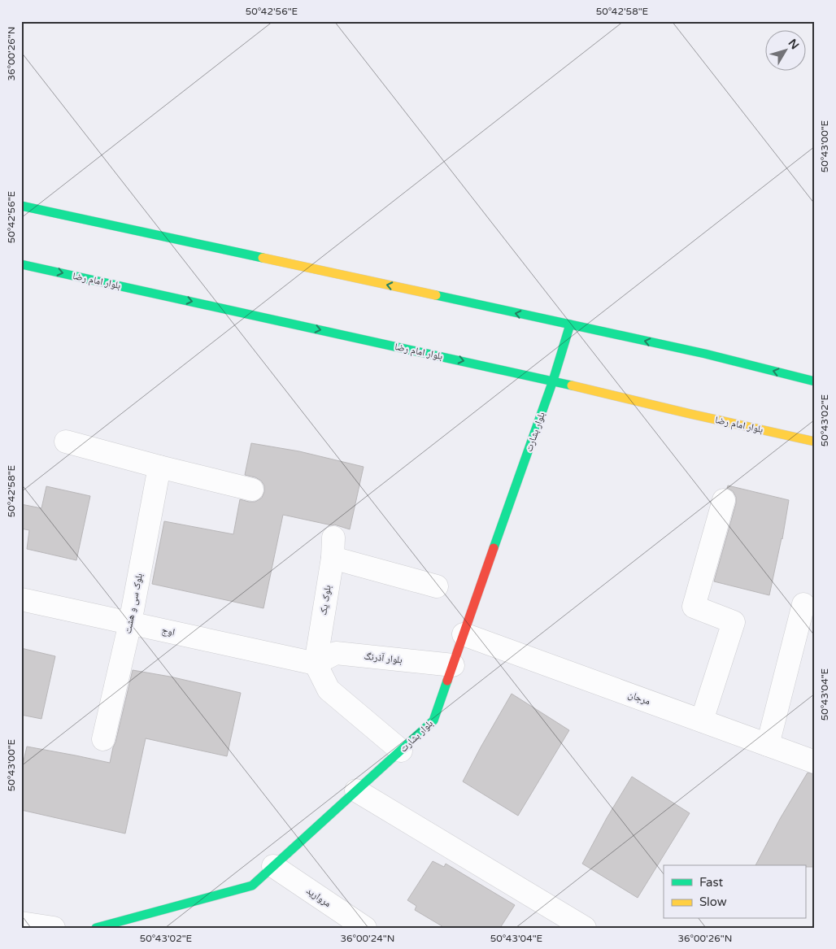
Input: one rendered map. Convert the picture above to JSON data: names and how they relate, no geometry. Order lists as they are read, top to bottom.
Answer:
{
  "streets": {
    "street": [
      "بلوار امام رضا",
      "بلوار بشارت",
      "بلوک یک",
      "بلوک سی و هشت",
      "اوج",
      "بلوار آذرنگ",
      "مرجان",
      "مروارید"
    ]
  },
  "crossings": [
    ["بلوار امام رضا", "بلوار بشارت"],
    ["بلوار بشارت", "بلوار آذرنگ"],
    ["بلوار بشارت", "مرجان"],
    ["بلوار بشارت", "مروارید"],
    ["بلوک یک", "اوج"],
    ["بلوک یک", "بلوار آذرنگ"],
    ["بلوک سی و هشت", "اوج"],
    ["اوج", "بلوار آذرنگ"]
  ],
  "legend": ["Fast", "Slow"],
  "north": "top right",
  "coordinates": [
    "50°42'56\"E",
    "50°42'58\"E",
    "36°00'26\"N",
    "50°43'00\"E",
    "50°43'02\"E",
    "50°43'04\"E",
    "36°00'24\"N"
  ]
}
